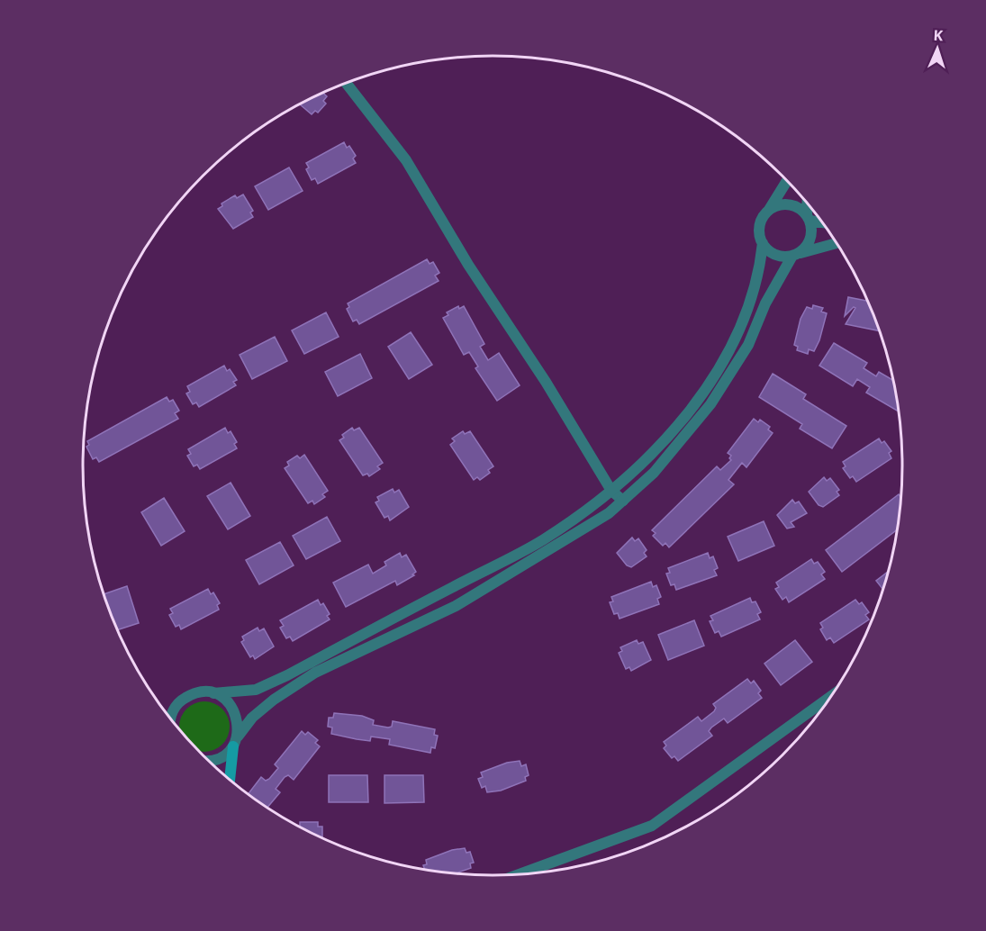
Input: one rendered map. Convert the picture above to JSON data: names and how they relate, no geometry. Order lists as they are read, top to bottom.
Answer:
{
  "north": "top"
}
